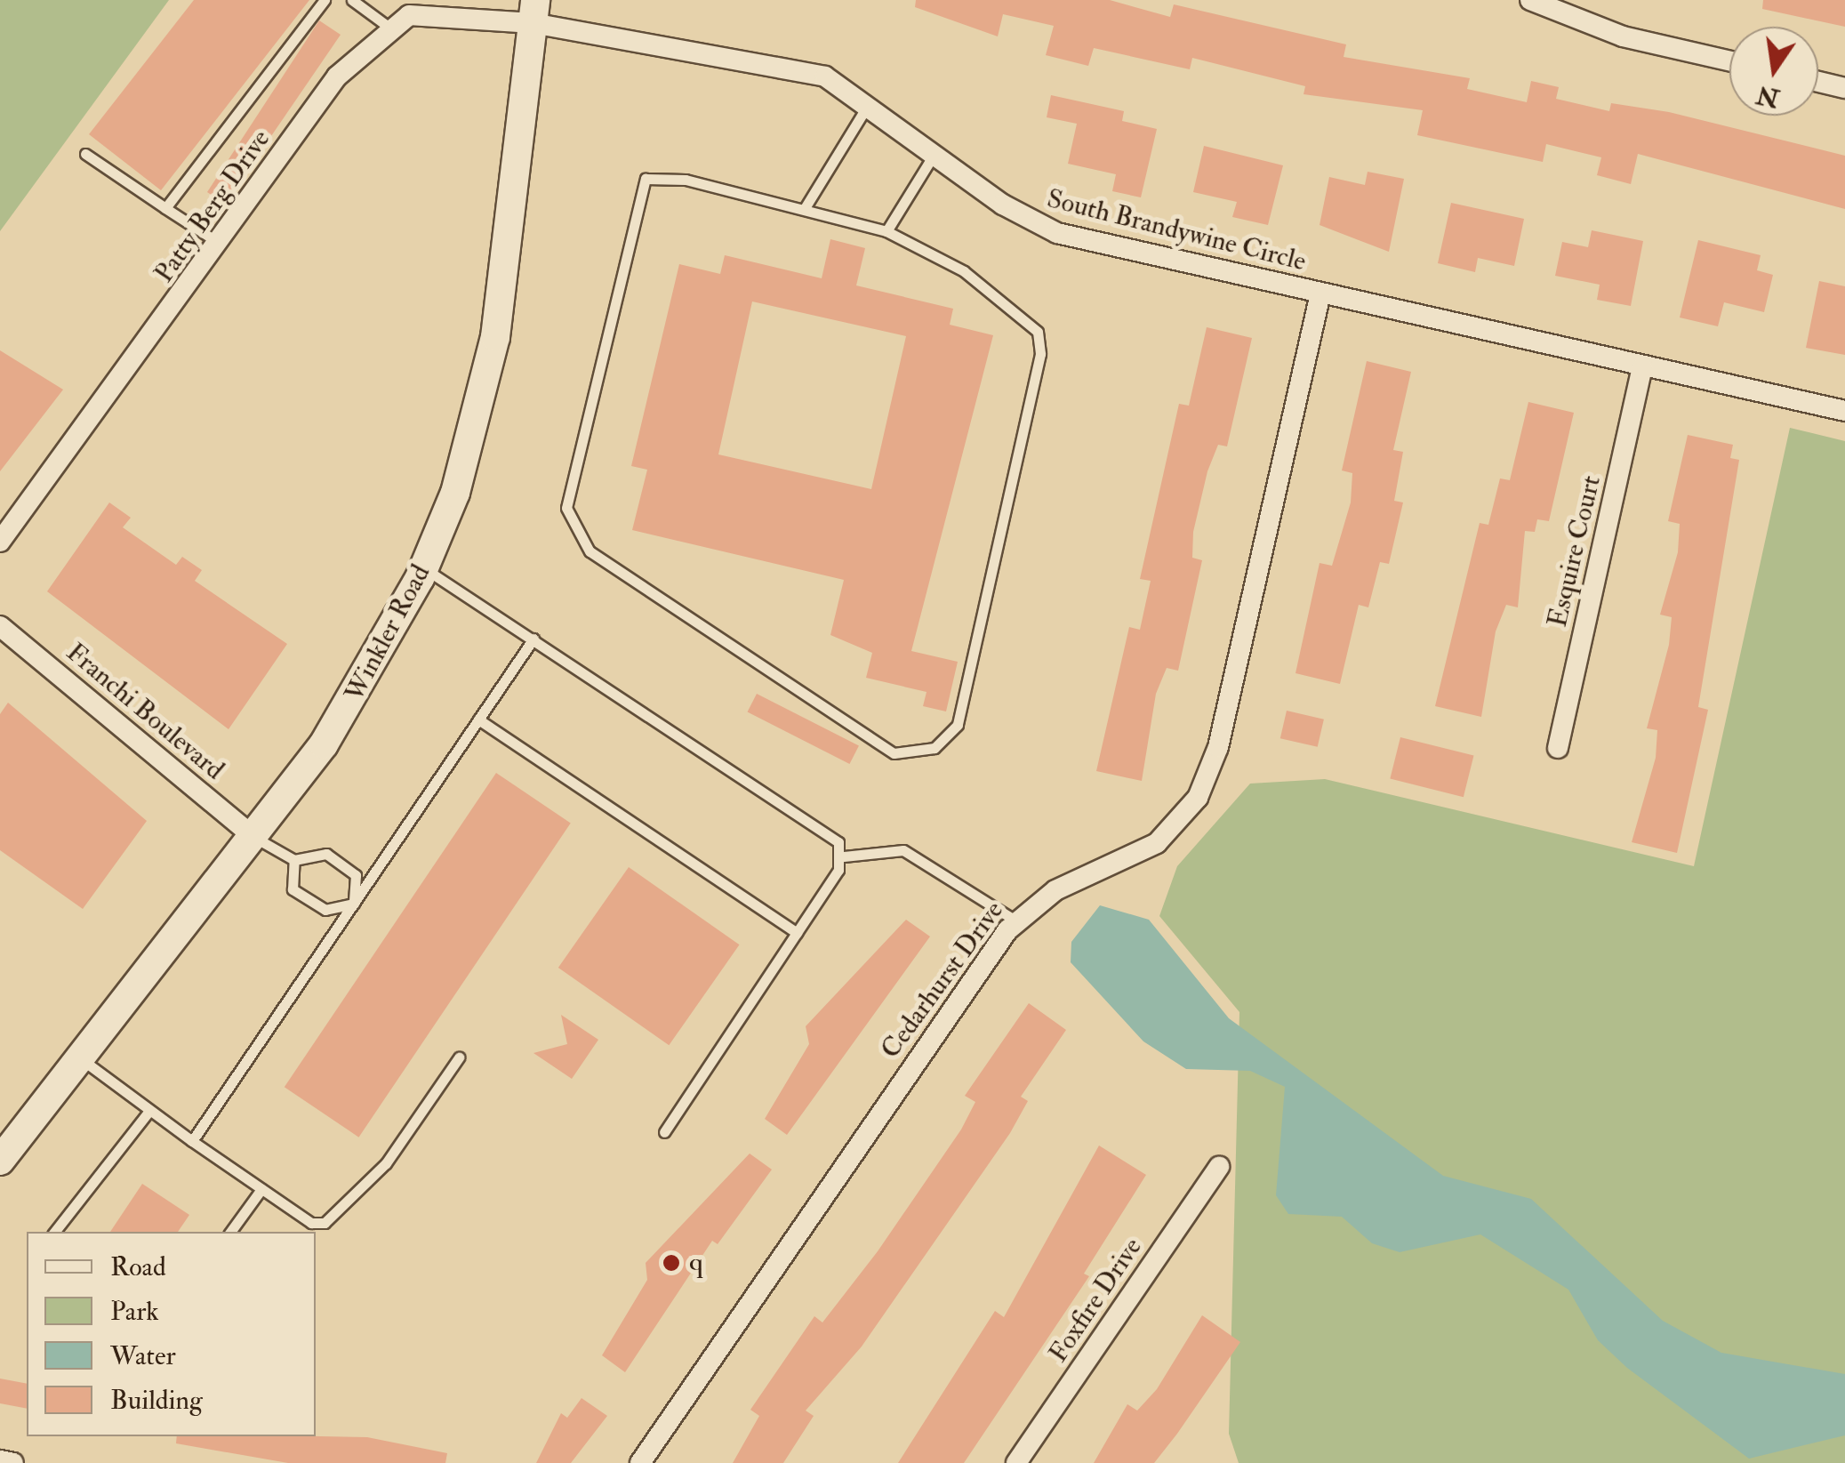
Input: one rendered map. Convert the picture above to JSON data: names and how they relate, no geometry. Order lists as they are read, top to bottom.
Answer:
{
  "streets": {
    "street": [
      "Patty Berg Drive",
      "South Brandywine Circle",
      "Esquire Court",
      "Winkler Road",
      "Franchi Boulevard",
      "Cedarhurst Drive",
      "Foxfire Drive"
    ]
  },
  "crossings": [
    ["Patty Berg Drive", "South Brandywine Circle"],
    ["Patty Berg Drive", "Winkler Road"],
    ["South Brandywine Circle", "Esquire Court"],
    ["South Brandywine Circle", "Winkler Road"],
    ["South Brandywine Circle", "Cedarhurst Drive"],
    ["Winkler Road", "Franchi Boulevard"]
  ],
  "places": ["q"],
  "legend": [
    "Road",
    "Park",
    "Water",
    "Building"
  ],
  "north": "bottom"
}
